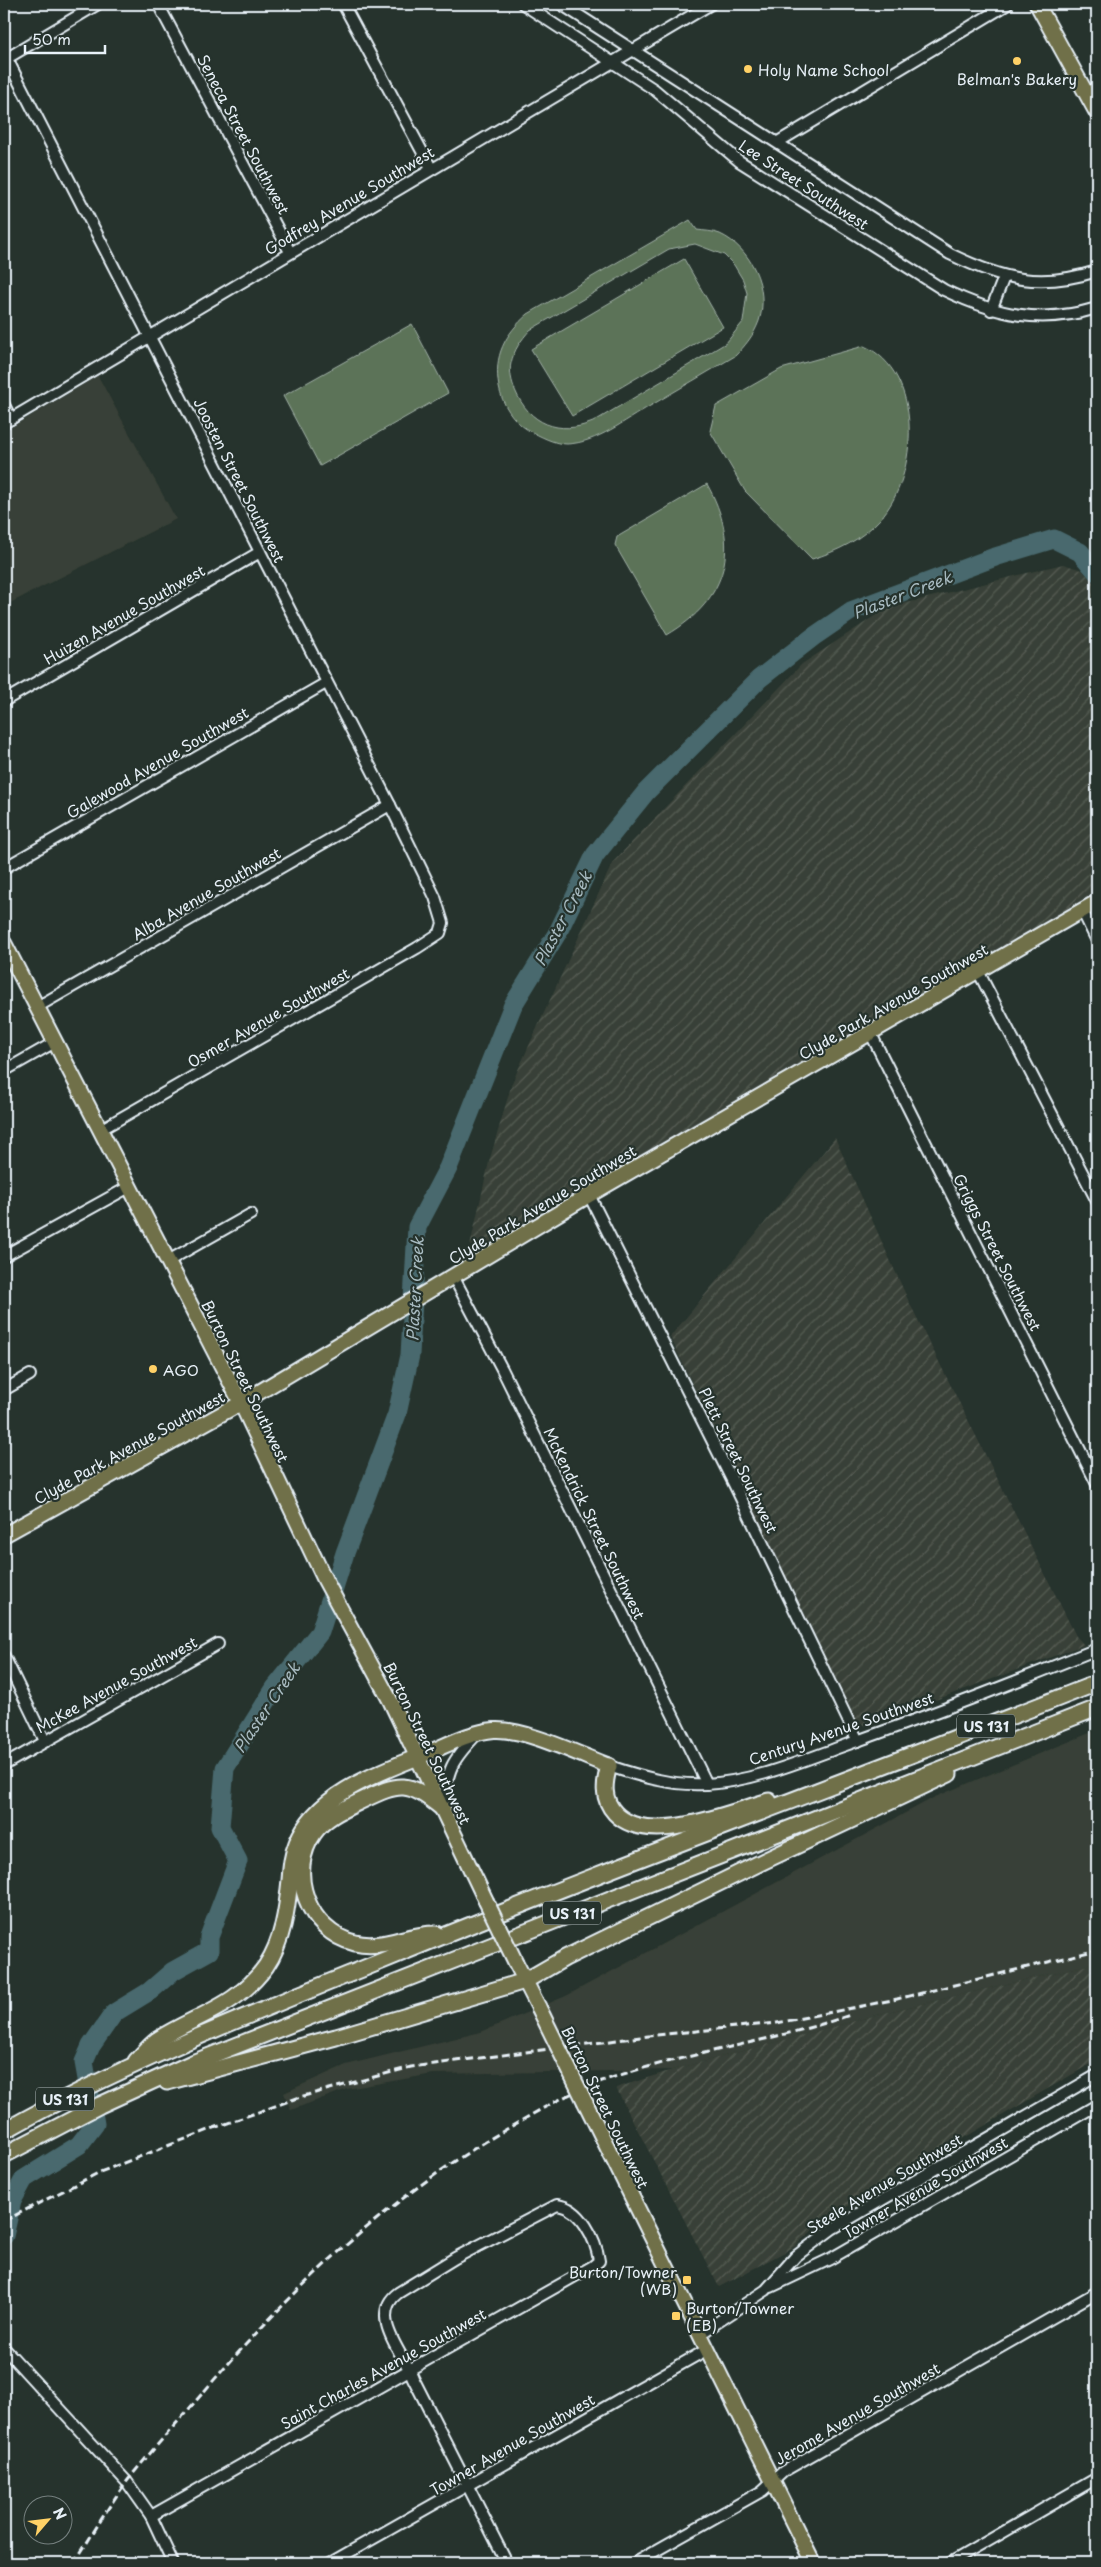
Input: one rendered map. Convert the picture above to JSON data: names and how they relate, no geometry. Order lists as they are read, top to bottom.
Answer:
{
  "streets": {
    "highway": ["US 131"],
    "main road": ["Clyde Park Avenue Southwest", "Burton Street Southwest", "Century Avenue Southwest"],
    "street": [
      "Seneca Street Southwest",
      "Lee Street Southwest",
      "Godfrey Avenue Southwest",
      "Joosten Street Southwest",
      "Huizen Avenue Southwest",
      "Galewood Avenue Southwest",
      "Alba Avenue Southwest",
      "Osmer Avenue Southwest",
      "Griggs Street Southwest",
      "Plett Street Southwest",
      "McKendrick Street Southwest",
      "McKee Avenue Southwest",
      "Steele Avenue Southwest",
      "Towner Avenue Southwest",
      "Saint Charles Avenue Southwest",
      "Jerome Avenue Southwest"
    ]
  },
  "crossings": [
    ["Seneca Street Southwest", "Godfrey Avenue Southwest"],
    ["Lee Street Southwest", "Godfrey Avenue Southwest"],
    ["Godfrey Avenue Southwest", "Joosten Street Southwest"],
    ["Joosten Street Southwest", "Huizen Avenue Southwest"],
    ["Joosten Street Southwest", "Galewood Avenue Southwest"],
    ["Joosten Street Southwest", "Alba Avenue Southwest"],
    ["Joosten Street Southwest", "Osmer Avenue Southwest"],
    ["Alba Avenue Southwest", "Burton Street Southwest"],
    ["Clyde Park Avenue Southwest", "Griggs Street Southwest"],
    ["Clyde Park Avenue Southwest", "Burton Street Southwest"],
    ["Clyde Park Avenue Southwest", "Plett Street Southwest"],
    ["Clyde Park Avenue Southwest", "McKendrick Street Southwest"],
    ["Osmer Avenue Southwest", "Burton Street Southwest"],
    ["Burton Street Southwest", "Century Avenue Southwest"],
    ["Burton Street Southwest", "Steele Avenue Southwest"],
    ["Burton Street Southwest", "Towner Avenue Southwest"],
    ["Burton Street Southwest", "Jerome Avenue Southwest"],
    ["Plett Street Southwest", "Century Avenue Southwest"],
    ["McKendrick Street Southwest", "Century Avenue Southwest"],
    ["Steele Avenue Southwest", "Towner Avenue Southwest"]
  ],
  "water": ["Plaster Creek"],
  "places": {
    "other": ["Belman's Bakery", "Holy Name School", "AGO"],
    "transit": ["Burton/Towner (WB)", "Burton/Towner (EB)"]
  },
  "scale_bar": "50 m",
  "north": "top right"
}
